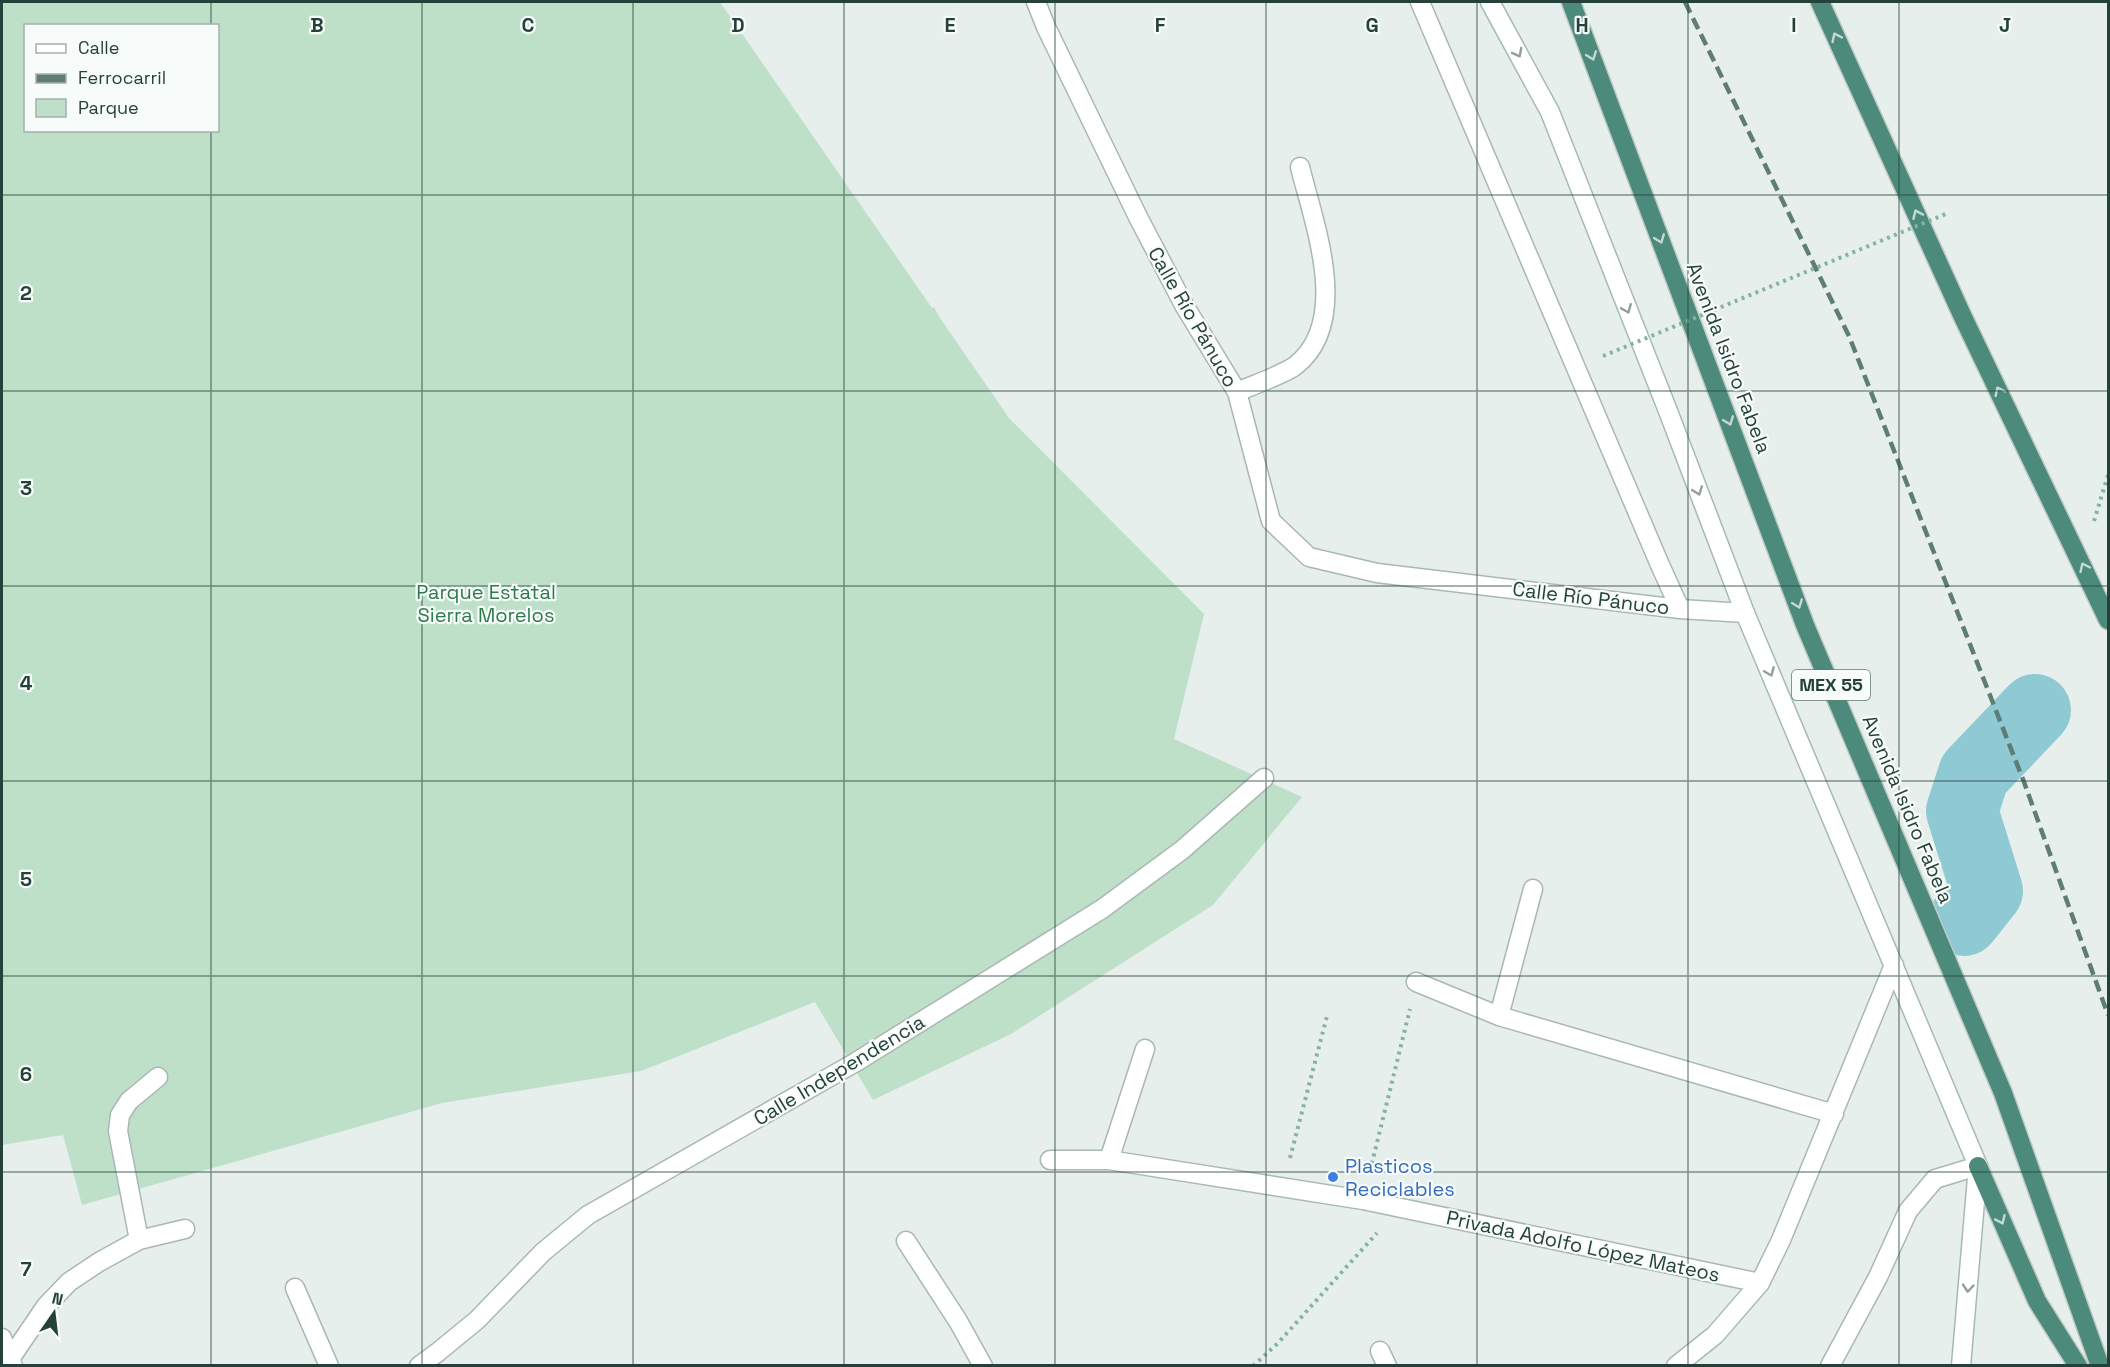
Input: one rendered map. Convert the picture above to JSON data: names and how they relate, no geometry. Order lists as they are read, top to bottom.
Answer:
{
  "streets": {
    "highway": ["Avenida Isidro Fabela", "MEX 55"],
    "street": ["Calle Río Pánuco", "Calle Independencia", "Privada Adolfo López Mateos"]
  },
  "crossings": [
    ["Calle Río Pánuco", "MEX 55"]
  ],
  "one_way": ["Avenida Isidro Fabela"],
  "parks": ["Parque Estatal Sierra Morelos"],
  "places": ["Plasticos Reciclables"],
  "legend": ["Calle", "Ferrocarril", "Parque"],
  "north": "top",
  "grid": {
    "columns": [
      "B",
      "C",
      "D",
      "E",
      "F",
      "G",
      "H",
      "I",
      "J"
    ],
    "rows": [
      "2",
      "3",
      "4",
      "5",
      "6",
      "7"
    ]
  }
}
